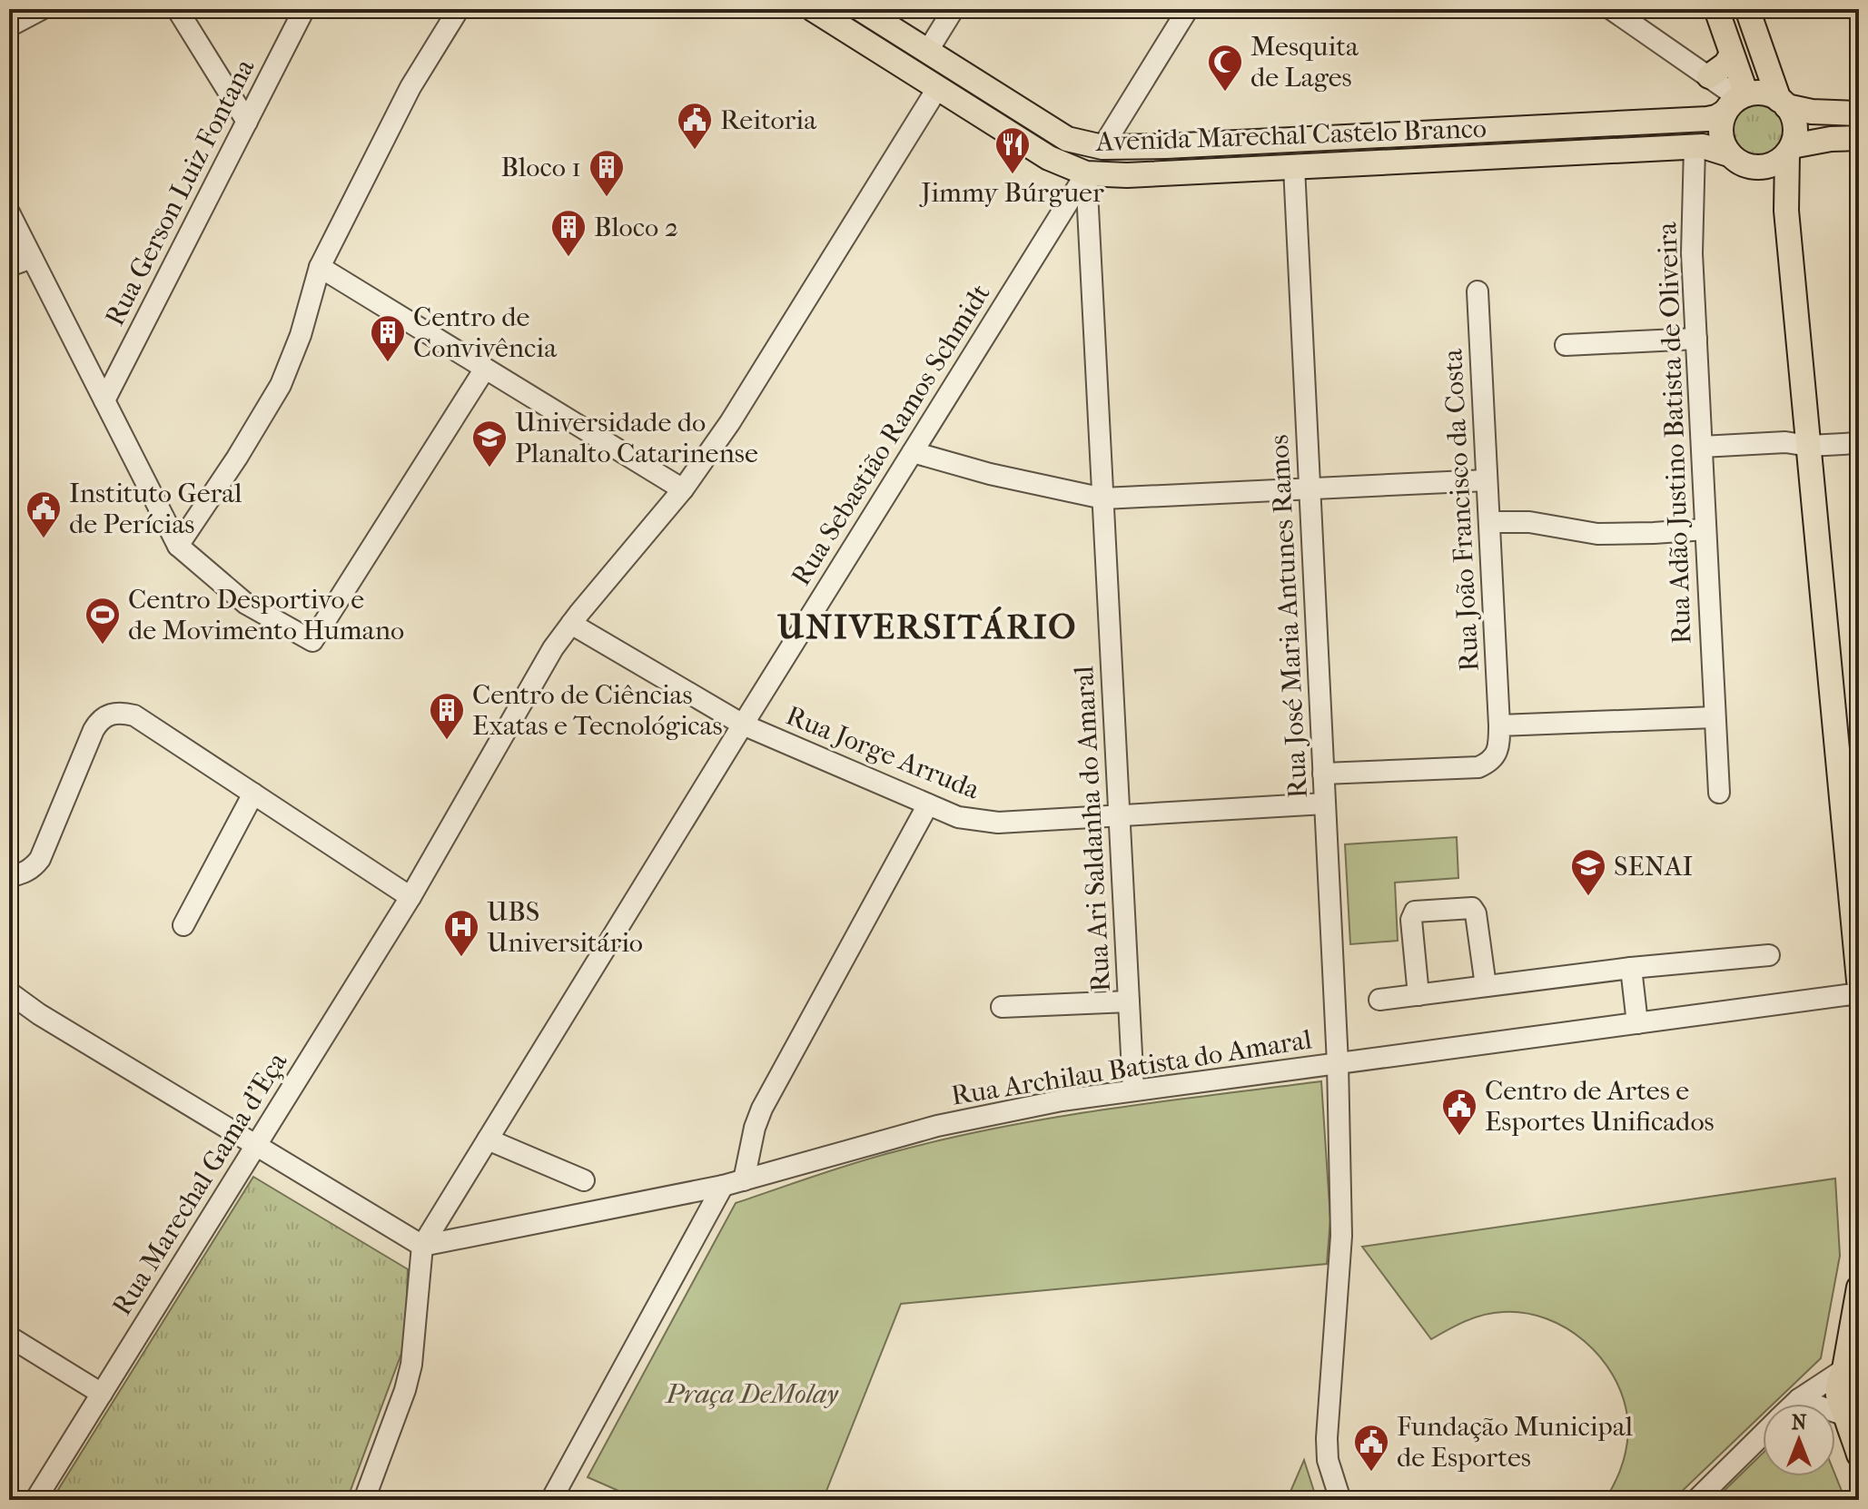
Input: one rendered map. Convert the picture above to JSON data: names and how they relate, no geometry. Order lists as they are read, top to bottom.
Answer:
{
  "streets": {
    "main road": ["Avenida Marechal Castelo Branco"],
    "street": [
      "Rua Gerson Luiz Fontana",
      "Rua Adão Justino Batista de Oliveira",
      "Rua Sebastião Ramos Schmidt",
      "Rua João Francisco da Costa",
      "Rua José Maria Antunes Ramos",
      "Rua Jorge Arruda",
      "Rua Ari Saldanha do Amaral",
      "Rua Archilau Batista do Amaral",
      "Rua Marechal Gama d'Eça"
    ]
  },
  "crossings": [
    ["Avenida Marechal Castelo Branco", "Rua Adão Justino Batista de Oliveira"],
    ["Avenida Marechal Castelo Branco", "Rua Sebastião Ramos Schmidt"],
    ["Avenida Marechal Castelo Branco", "Rua José Maria Antunes Ramos"],
    ["Avenida Marechal Castelo Branco", "Rua Ari Saldanha do Amaral"],
    ["Avenida Marechal Castelo Branco", "Rua Marechal Gama d'Eça"],
    ["Rua Sebastião Ramos Schmidt", "Rua Jorge Arruda"],
    ["Rua Sebastião Ramos Schmidt", "Rua Ari Saldanha do Amaral"],
    ["Rua Sebastião Ramos Schmidt", "Rua Archilau Batista do Amaral"],
    ["Rua José Maria Antunes Ramos", "Rua Jorge Arruda"],
    ["Rua José Maria Antunes Ramos", "Rua Archilau Batista do Amaral"],
    ["Rua Jorge Arruda", "Rua Ari Saldanha do Amaral"],
    ["Rua Jorge Arruda", "Rua Marechal Gama d'Eça"],
    ["Rua Ari Saldanha do Amaral", "Rua Archilau Batista do Amaral"]
  ],
  "districts": ["UNIVERSITÁRIO"],
  "parks": ["Praça DeMolay"],
  "places": {
    "mosque": ["Mesquita de Lages"],
    "public building": [
      "Reitoria",
      "Instituto Geral de Perícias",
      "Centro de Artes e Esportes Unificados",
      "Fundação Municipal de Esportes"
    ],
    "restaurant": ["Jimmy Búrguer"],
    "building": [
      "Bloco 1",
      "Bloco 2",
      "Centro de Convivência",
      "Centro de Ciências Exatas e Tecnológicas"
    ],
    "school or university": ["Universidade do Planalto Catarinense", "SENAI"],
    "sports": ["Centro Desportivo e de Movimento Humano"],
    "hospital": ["UBS Universitário"]
  },
  "north": "top"
}
